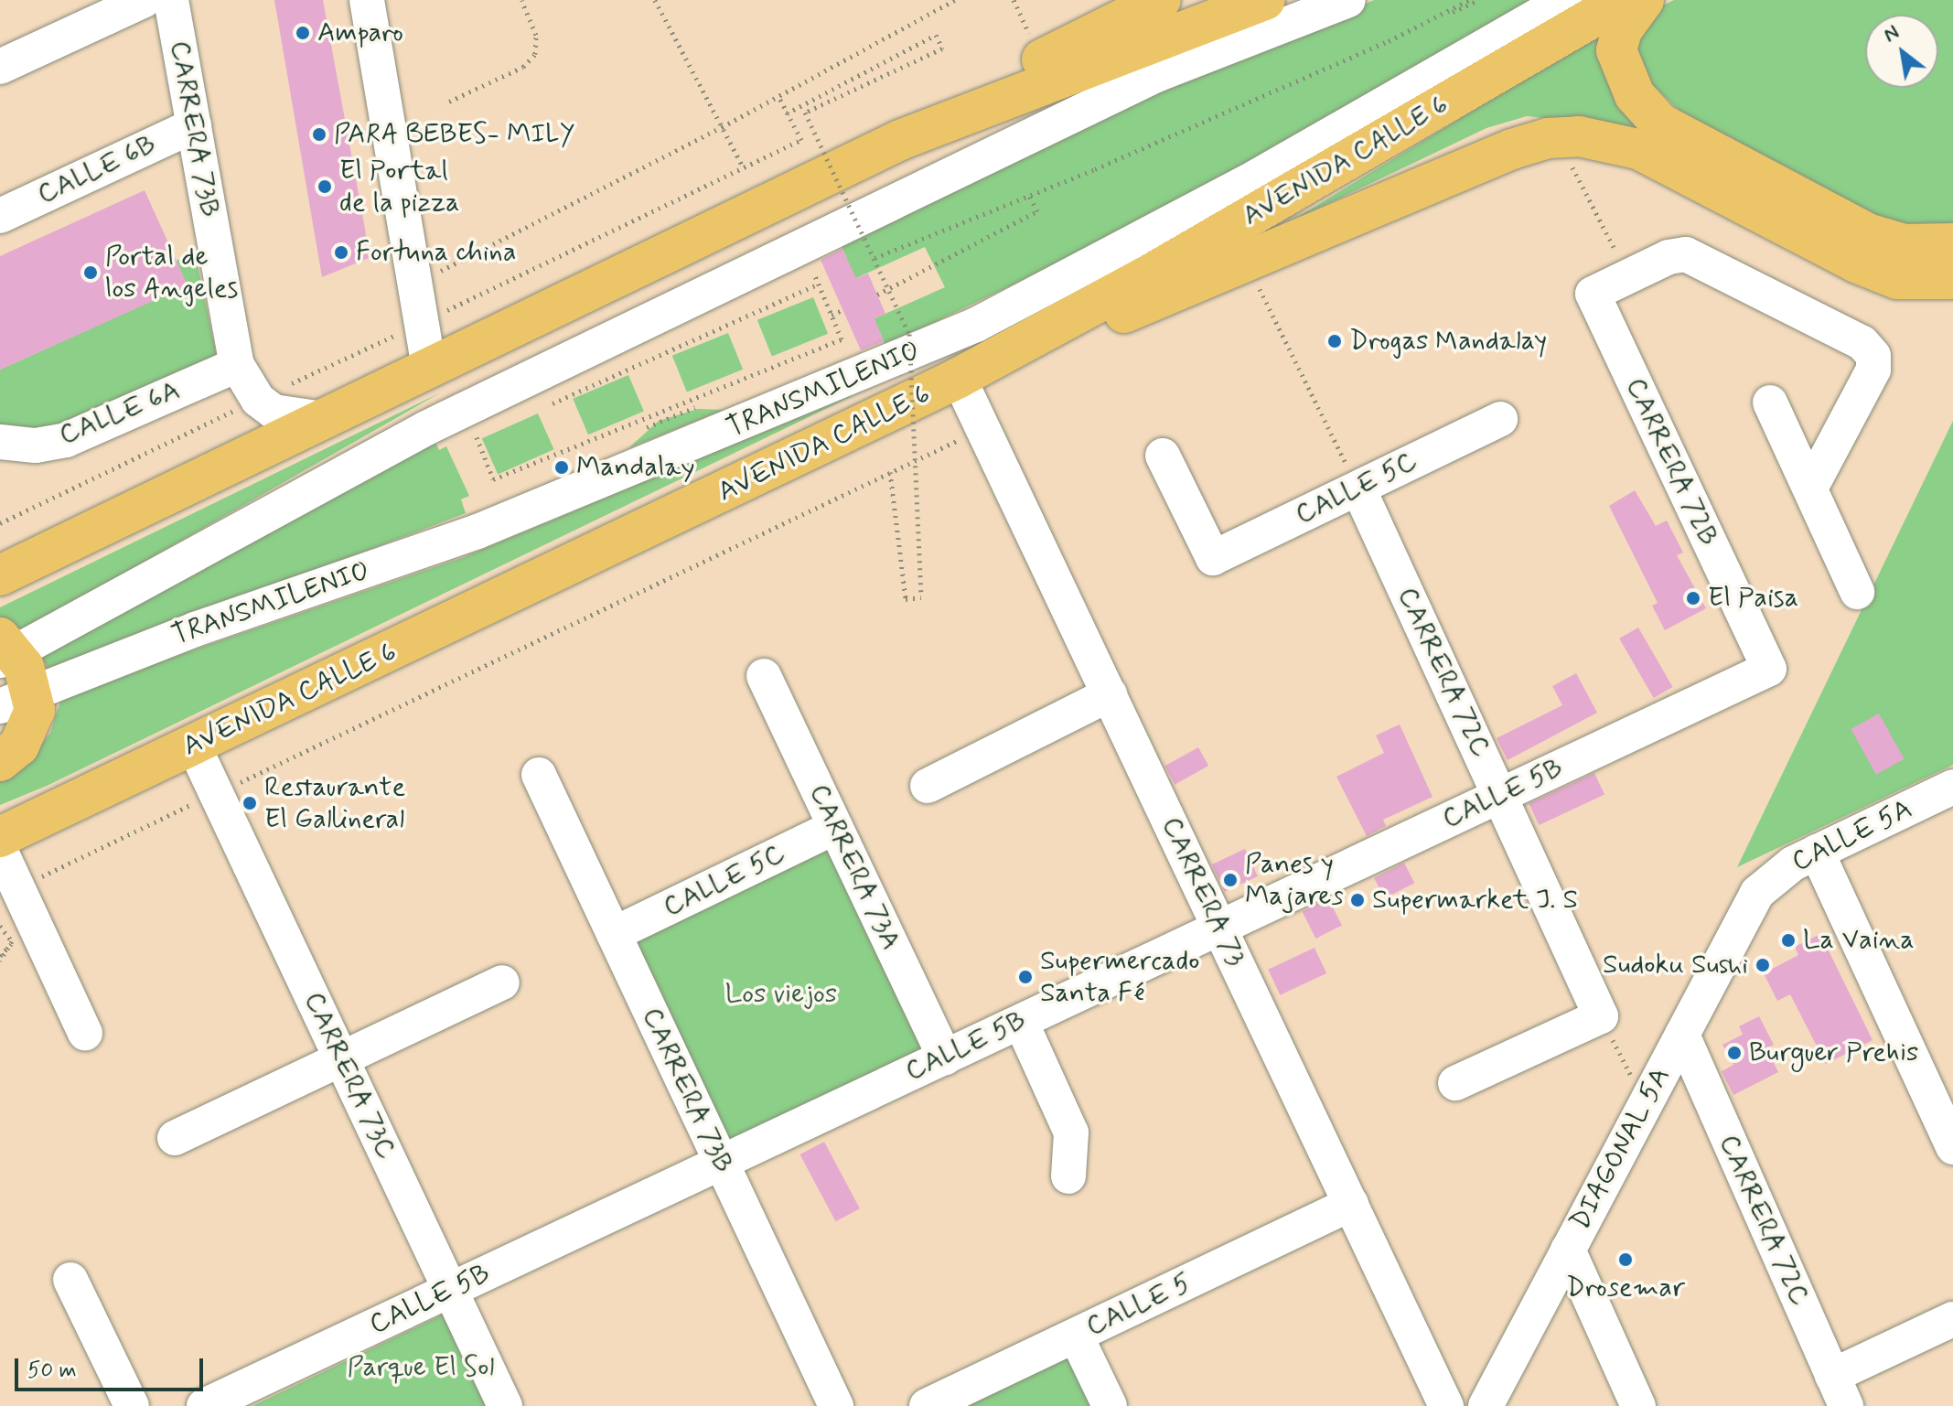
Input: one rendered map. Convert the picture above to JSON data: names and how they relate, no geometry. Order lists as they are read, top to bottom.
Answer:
{
  "streets": {
    "highway": ["AVENIDA CALLE 6"],
    "street": [
      "CARRERA 73B",
      "CALLE 6B",
      "TRANSMILENIO",
      "CALLE 6A",
      "CARRERA 72B",
      "CALLE 5C",
      "CARRERA 72C",
      "CALLE 5B",
      "CALLE 5A",
      "CARRERA 73A",
      "CARRERA 73",
      "CARRERA 73C",
      "DIAGONAL 5A",
      "CALLE 5"
    ]
  },
  "crossings": [
    ["CARRERA 73B", "CALLE 6B"],
    ["CARRERA 73B", "CALLE 6A"],
    ["CARRERA 73B", "CALLE 5C"],
    ["CARRERA 73B", "CALLE 5B"],
    ["AVENIDA CALLE 6", "CARRERA 73"],
    ["AVENIDA CALLE 6", "CARRERA 73C"],
    ["CARRERA 72B", "CALLE 5B"],
    ["CALLE 5C", "CARRERA 72C"],
    ["CALLE 5C", "CARRERA 73A"],
    ["CARRERA 72C", "CALLE 5B"],
    ["CARRERA 72C", "DIAGONAL 5A"],
    ["CALLE 5B", "CARRERA 73A"],
    ["CALLE 5B", "CARRERA 73"],
    ["CALLE 5B", "CARRERA 73C"],
    ["CALLE 5A", "DIAGONAL 5A"],
    ["CARRERA 73", "CALLE 5"]
  ],
  "parks": ["Los viejos", "Parque El Sol"],
  "places": [
    "Amparo",
    "PARA BEBES- MILY",
    "El Portal de la pizza",
    "Fortuna china",
    "Portal de los Angeles",
    "Drogas Mandalay",
    "Mandalay",
    "El Paisa",
    "Restaurante El Gallineral",
    "Panes y Majares",
    "Supermarket J. S",
    "La Vaina",
    "Sudoku Sushi",
    "Supermercado Santa Fé",
    "Burguer Prehis",
    "Drosemar"
  ],
  "scale_bar": "50 m",
  "north": "top left"
}
